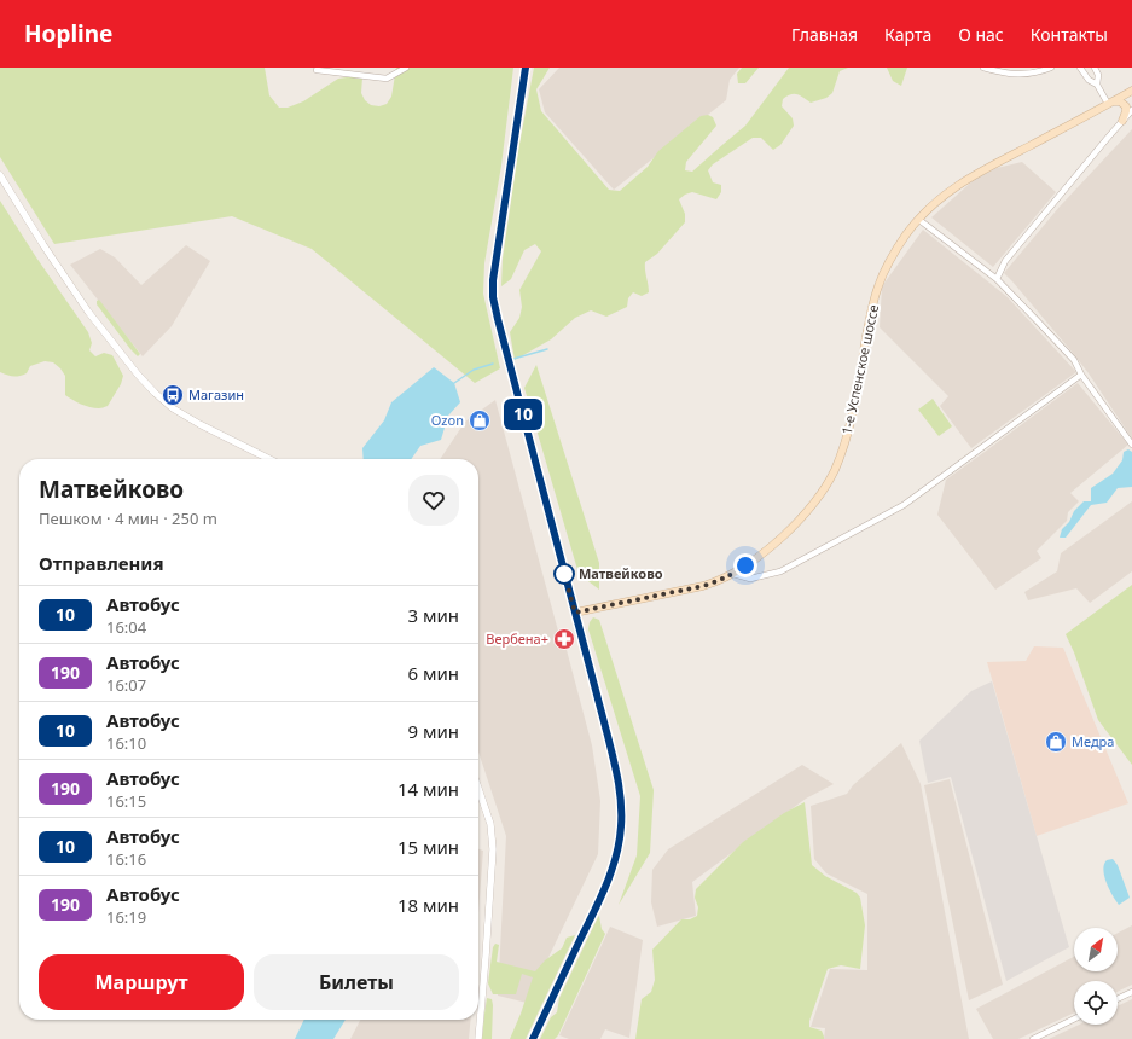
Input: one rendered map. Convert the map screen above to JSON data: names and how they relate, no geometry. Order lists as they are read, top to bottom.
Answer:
{
  "streets": {
    "main road": ["1-е Успенское шоссе"]
  },
  "places": {
    "bus stop": ["Магазин"],
    "shop": ["Ozon", "Медра"],
    "other": ["Матвейково"],
    "pharmacy": ["Вербена+"]
  },
  "lines": ["bus line 10"],
  "north": "top right",
  "page": {
    "header": "Hopline",
    "nav": [
      "Главная",
      "Карта",
      "О нас",
      "Контакты"
    ],
    "on_map": "10",
    "heading": [
      ["Матвейково", "Пешком · 4 мин · 250 m"],
      "Отправления"
    ],
    "list": [
      {
        "mark": "10",
        "name": "Автобус",
        "note": "16:04",
        "value": "3 мин"
      },
      {
        "mark": "190",
        "name": "Автобус",
        "note": "16:07",
        "value": "6 мин"
      },
      {
        "mark": "10",
        "name": "Автобус",
        "note": "16:10",
        "value": "9 мин"
      },
      {
        "mark": "190",
        "name": "Автобус",
        "note": "16:15",
        "value": "14 мин"
      },
      {
        "mark": "10",
        "name": "Автобус",
        "note": "16:16",
        "value": "15 мин"
      },
      {
        "mark": "190",
        "name": "Автобус",
        "note": "16:19",
        "value": "18 мин"
      }
    ],
    "buttons": ["Маршрут", "Билеты"]
  }
}
